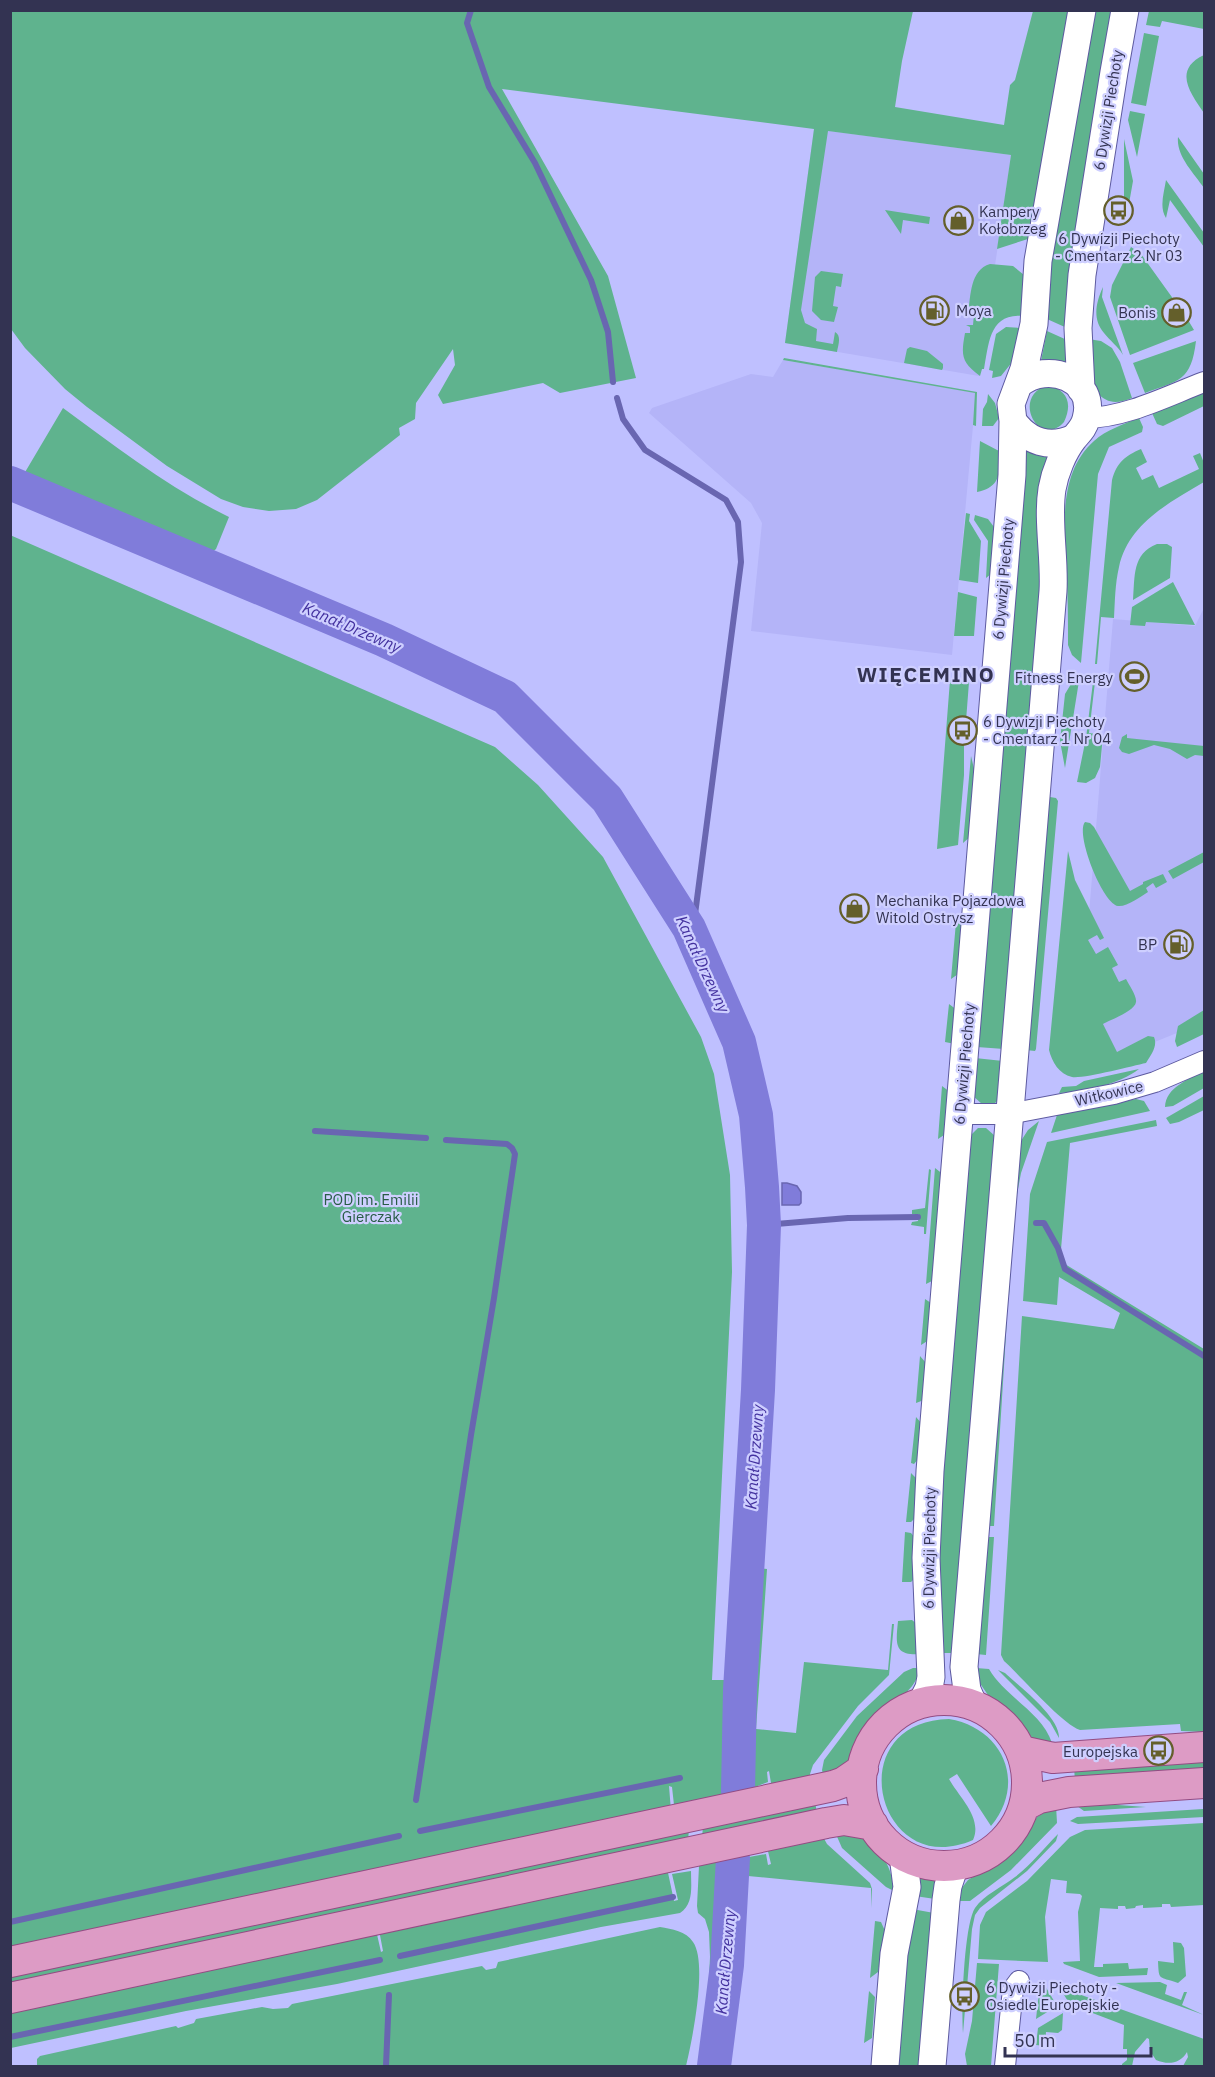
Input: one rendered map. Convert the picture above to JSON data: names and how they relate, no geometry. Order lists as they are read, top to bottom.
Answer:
{
  "streets": {
    "street": ["6 Dywizji Piechoty", "Witkowice"]
  },
  "crossings": [
    ["6 Dywizji Piechoty", "Witkowice"]
  ],
  "districts": ["WIĘCEMINO"],
  "water": ["Kanał Drzewny"],
  "parks": ["POD im. Emilii Gierczak"],
  "places": {
    "bus stop": [
      "6 Dywizji Piechoty - Cmentarz 2 Nr 03",
      "6 Dywizji Piechoty - Cmentarz 1 Nr 04",
      "Europejska",
      "6 Dywizji Piechoty - Osiedle Europejskie"
    ],
    "shop": ["Kampery Kołobrzeg", "Bonis", "Mechanika Pojazdowa Witold Ostrysz"],
    "fuel station": ["Moya", "BP"],
    "sports": ["Fitness Energy"]
  },
  "scale_bar": "50 m"
}
